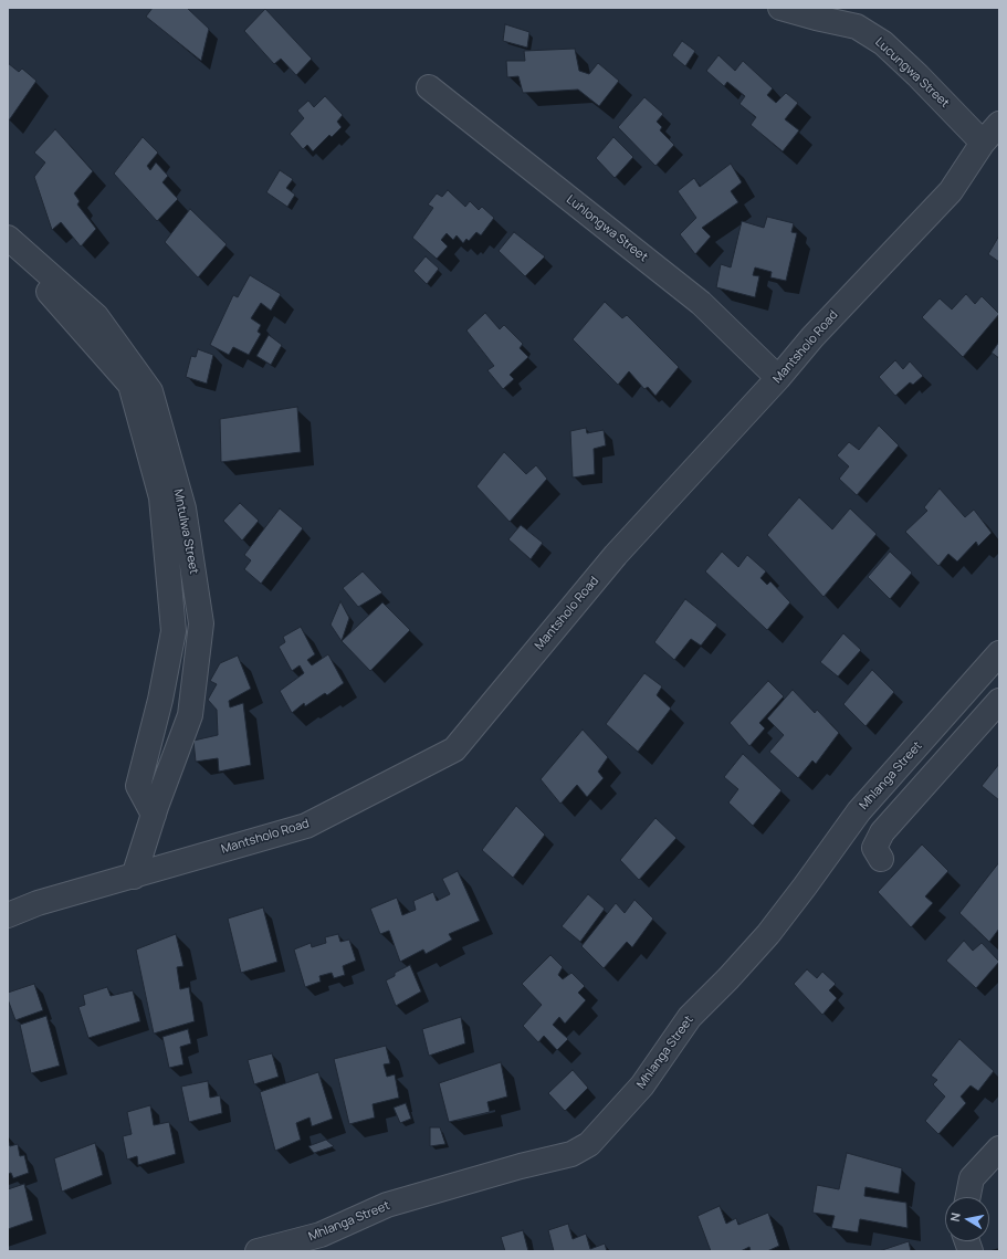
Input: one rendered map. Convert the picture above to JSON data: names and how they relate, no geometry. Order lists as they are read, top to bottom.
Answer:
{
  "streets": {
    "street": [
      "Lucungwa Street",
      "Luhlongwa Street",
      "Mantsholo Road",
      "Mntulwa Street",
      "Mhlanga Street"
    ]
  },
  "crossings": [
    ["Lucungwa Street", "Mantsholo Road"],
    ["Luhlongwa Street", "Mantsholo Road"],
    ["Mantsholo Road", "Mntulwa Street"]
  ],
  "north": "left"
}
